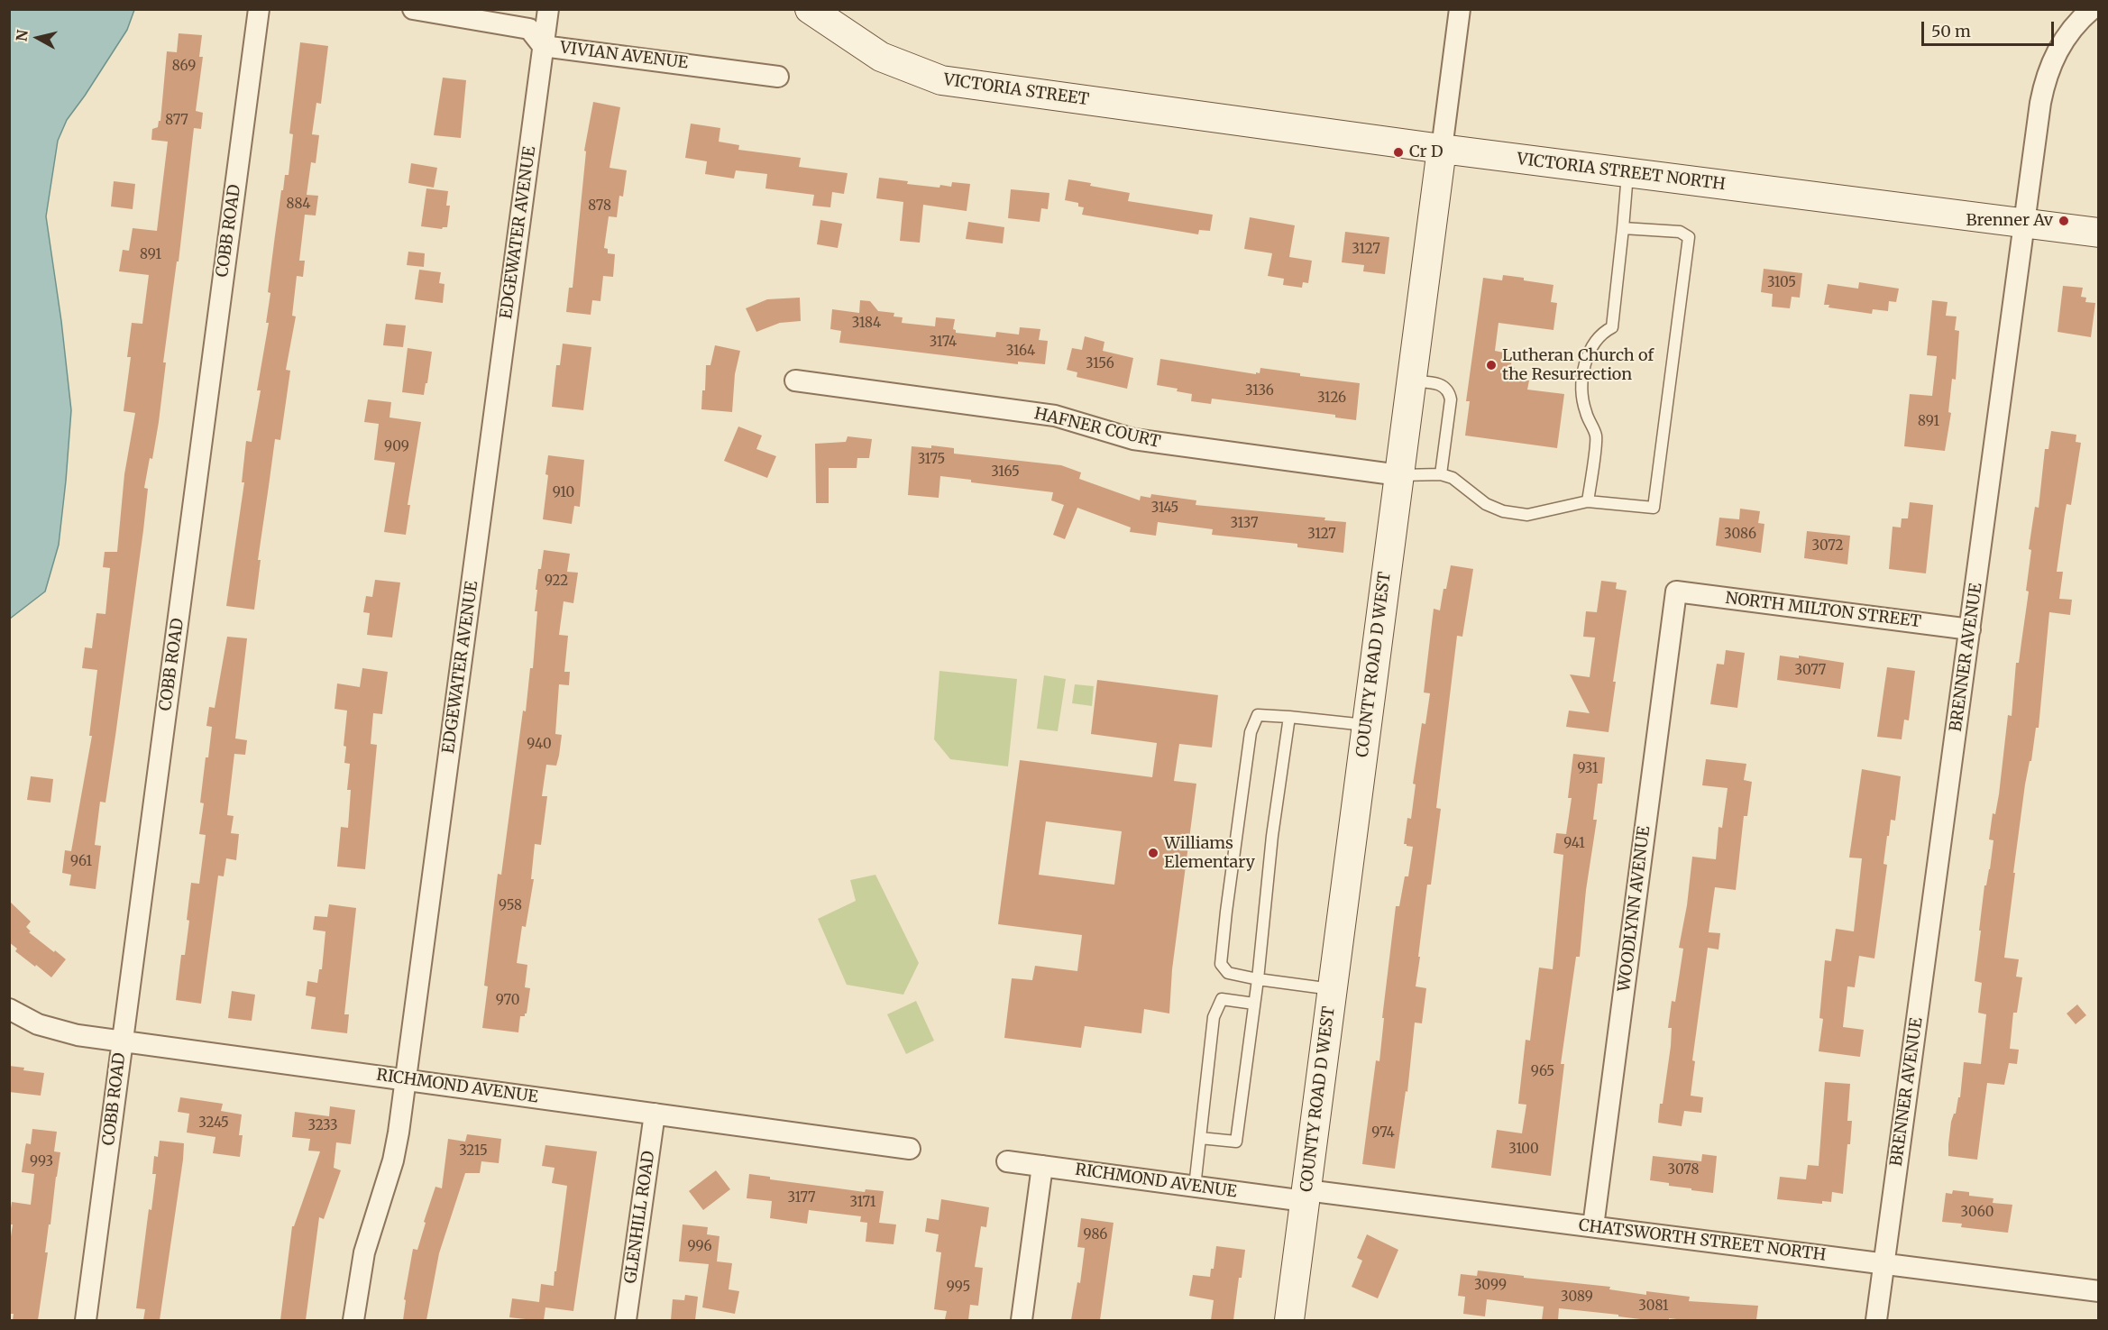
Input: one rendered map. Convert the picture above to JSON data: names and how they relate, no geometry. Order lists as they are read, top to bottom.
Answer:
{
  "streets": {
    "street": [
      "VIVIAN AVENUE",
      "VICTORIA STREET",
      "VICTORIA STREET NORTH",
      "COBB ROAD",
      "EDGEWATER AVENUE",
      "HAFNER COURT",
      "NORTH MILTON STREET",
      "BRENNER AVENUE",
      "COUNTY ROAD D WEST",
      "WOODLYNN AVENUE",
      "RICHMOND AVENUE",
      "GLENHILL ROAD",
      "CHATSWORTH STREET NORTH"
    ]
  },
  "crossings": [
    ["VIVIAN AVENUE", "EDGEWATER AVENUE"],
    ["VICTORIA STREET", "VICTORIA STREET NORTH"],
    ["VICTORIA STREET NORTH", "BRENNER AVENUE"],
    ["VICTORIA STREET NORTH", "COUNTY ROAD D WEST"],
    ["COBB ROAD", "RICHMOND AVENUE"],
    ["EDGEWATER AVENUE", "RICHMOND AVENUE"],
    ["HAFNER COURT", "COUNTY ROAD D WEST"],
    ["NORTH MILTON STREET", "BRENNER AVENUE"],
    ["NORTH MILTON STREET", "WOODLYNN AVENUE"],
    ["BRENNER AVENUE", "CHATSWORTH STREET NORTH"],
    ["COUNTY ROAD D WEST", "RICHMOND AVENUE"],
    ["COUNTY ROAD D WEST", "CHATSWORTH STREET NORTH"],
    ["WOODLYNN AVENUE", "CHATSWORTH STREET NORTH"],
    ["RICHMOND AVENUE", "GLENHILL ROAD"],
    ["RICHMOND AVENUE", "CHATSWORTH STREET NORTH"]
  ],
  "places": [
    "Cr D",
    "Brenner Av",
    "Lutheran Church of the Resurrection",
    "Williams Elementary"
  ],
  "house_numbers": [
    "869",
    "877",
    "884",
    "878",
    "3127",
    "891",
    "3105",
    "3184",
    "3174",
    "3164",
    "3156",
    "3136",
    "3126",
    "891",
    "909",
    "3175",
    "3165",
    "910",
    "3145",
    "3137",
    "3127",
    "3086",
    "3072",
    "922",
    "3077",
    "940",
    "931",
    "941",
    "961",
    "958",
    "970",
    "965",
    "3245",
    "3233",
    "974",
    "3100",
    "3215",
    "993",
    "3078",
    "3177",
    "3171",
    "3060",
    "986",
    "996",
    "3099",
    "995",
    "3089",
    "3081"
  ],
  "scale_bar": "50 m",
  "north": "left"
}
